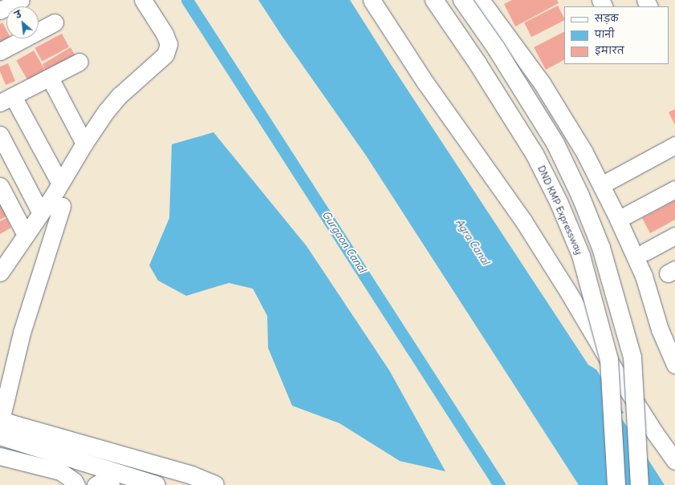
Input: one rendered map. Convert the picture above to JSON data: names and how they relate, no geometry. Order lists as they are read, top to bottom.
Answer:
{
  "streets": {
    "main road": ["DND KMP Expressway"]
  },
  "water": ["Gurgaon Canal", "Agra Canal"],
  "legend": ["सड़क", "पानी", "इमारत"],
  "north": "top left"
}
